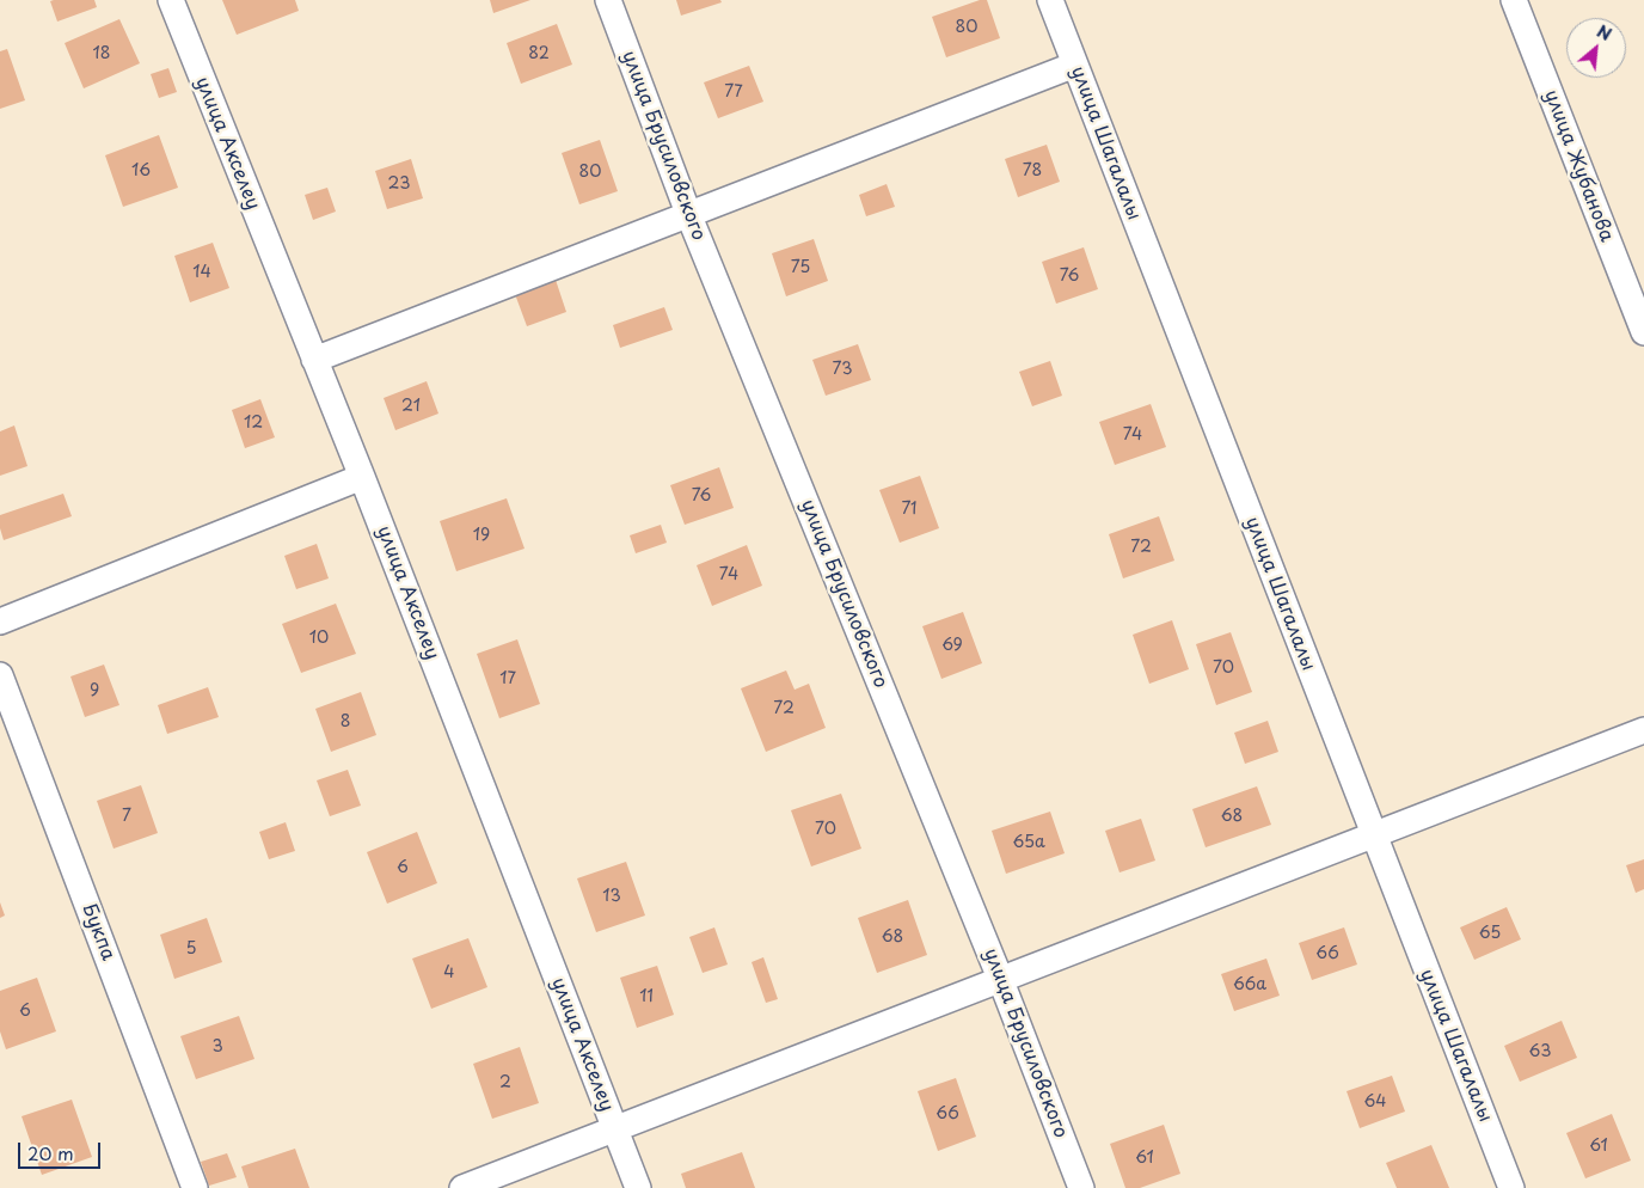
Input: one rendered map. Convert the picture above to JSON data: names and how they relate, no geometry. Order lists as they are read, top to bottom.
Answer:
{
  "streets": {
    "street": [
      "улица Акселеу",
      "улица Шагалалы",
      "улица Брусиловского",
      "улица Жубанова",
      "Букпа"
    ]
  },
  "house_numbers": [
    "80",
    "18",
    "82",
    "77",
    "16",
    "78",
    "80",
    "23",
    "75",
    "14",
    "76",
    "73",
    "21",
    "12",
    "74",
    "76",
    "71",
    "19",
    "72",
    "74",
    "10",
    "69",
    "70",
    "17",
    "9",
    "72",
    "8",
    "7",
    "68",
    "70",
    "65а",
    "6",
    "13",
    "65",
    "68",
    "5",
    "66",
    "4",
    "66а",
    "11",
    "6",
    "3",
    "63",
    "2",
    "64",
    "66",
    "61",
    "61"
  ],
  "scale_bar": "20 m",
  "north": "top right"
}
